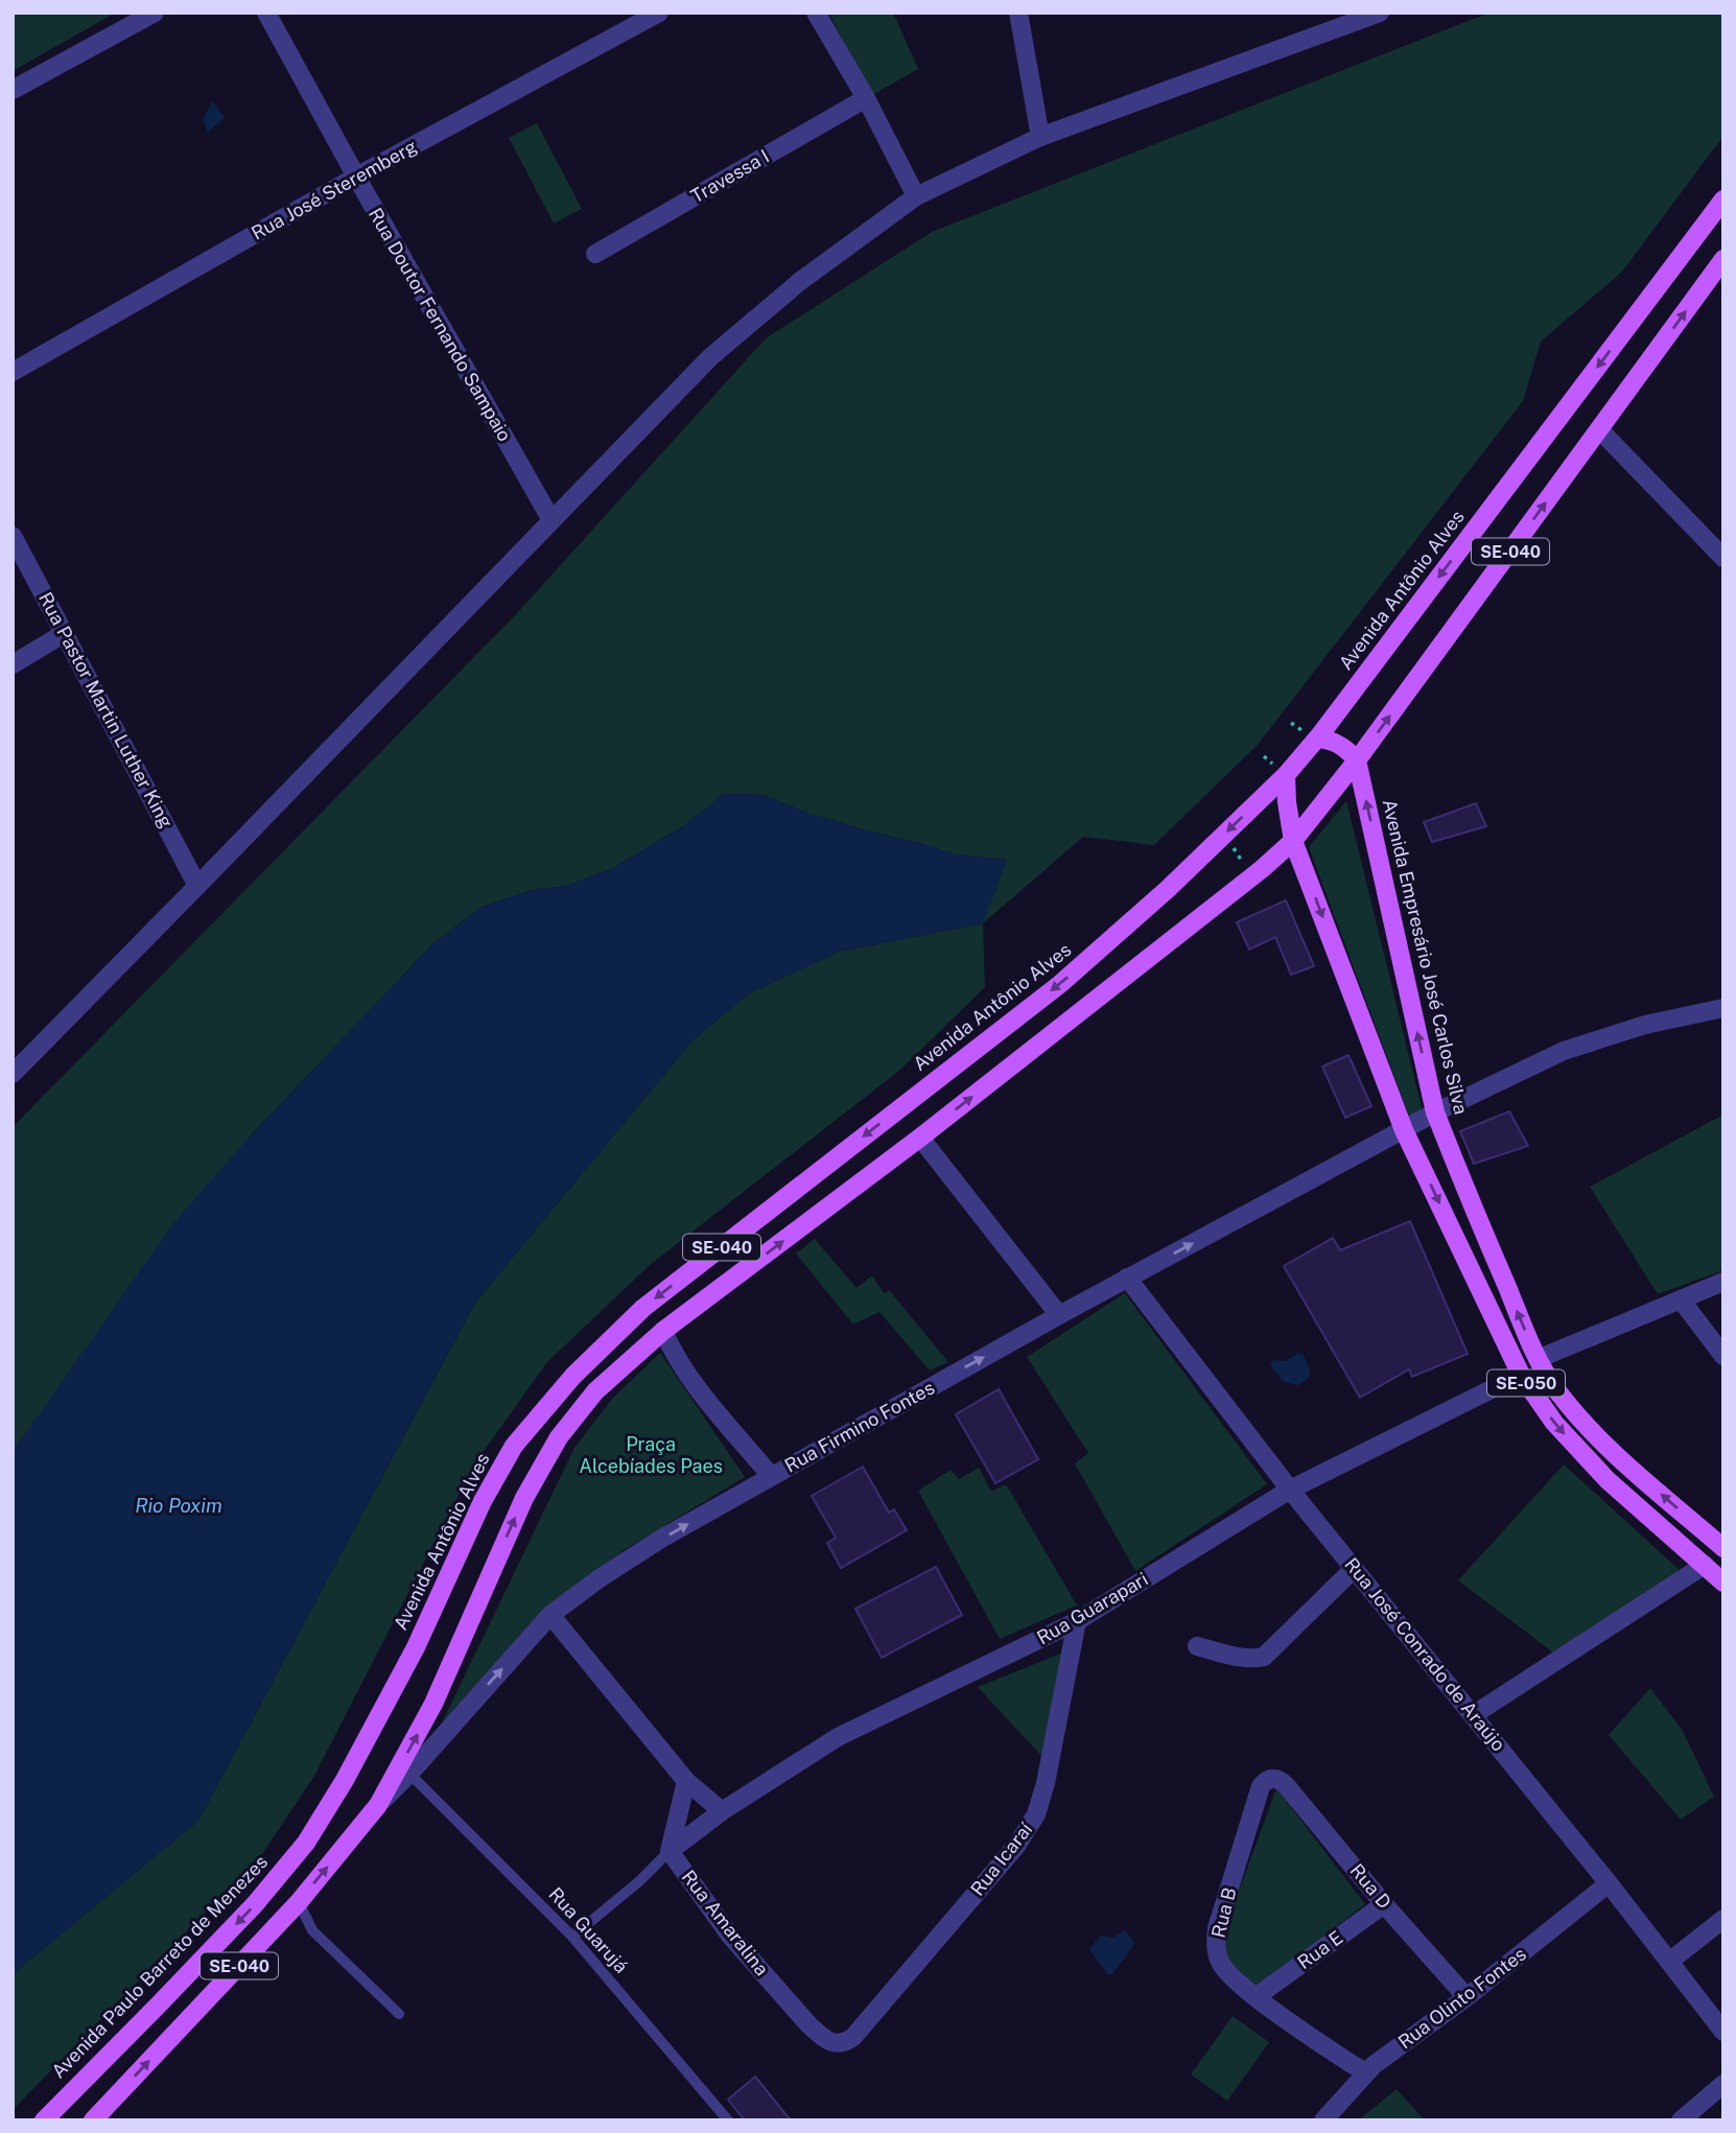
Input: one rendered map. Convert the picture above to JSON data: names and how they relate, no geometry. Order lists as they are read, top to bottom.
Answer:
{
  "streets": {
    "main road": [
      "SE-040",
      "Avenida Antônio Alves",
      "Avenida Empresário José Carlos Silva",
      "SE-050",
      "Avenida Paulo Barreto de Menezes"
    ],
    "street": [
      "Travessa I",
      "Rua José Steremberg",
      "Rua Doutor Fernando Sampaio",
      "Rua Pastor Martin Luther King",
      "Rua Firmino Fontes",
      "Rua Guarapari",
      "Rua José Conrado de Araújo",
      "Rua Icaraí",
      "Rua D",
      "Rua B",
      "Rua Amaralina",
      "Rua E",
      "Rua Olinto Fontes"
    ],
    "lane": ["Rua Guarujá"]
  },
  "crossings": [
    ["Rua José Steremberg", "Rua Doutor Fernando Sampaio"],
    ["SE-040", "Avenida Empresário José Carlos Silva"],
    ["SE-040", "Rua Firmino Fontes"],
    ["Avenida Antônio Alves", "Avenida Paulo Barreto de Menezes"],
    ["Avenida Empresário José Carlos Silva", "Rua Firmino Fontes"],
    ["SE-050", "Rua Firmino Fontes"],
    ["SE-050", "Rua Guarapari"],
    ["Rua Firmino Fontes", "Rua José Conrado de Araújo"],
    ["Rua Firmino Fontes", "Rua Guarujá"],
    ["Rua Guarapari", "Rua José Conrado de Araújo"],
    ["Rua Guarapari", "Rua Icaraí"],
    ["Rua Guarapari", "Rua Amaralina"],
    ["Rua José Conrado de Araújo", "Rua Olinto Fontes"],
    ["Rua Icaraí", "Rua Amaralina"],
    ["Rua D", "Rua B"],
    ["Rua D", "Rua E"],
    ["Rua D", "Rua Olinto Fontes"],
    ["Rua B", "Rua E"],
    ["Rua B", "Rua Olinto Fontes"]
  ],
  "one_way": ["Rua Firmino Fontes"],
  "water": ["Rio Poxim"],
  "parks": ["Praça Alcebíades Paes"]
}
